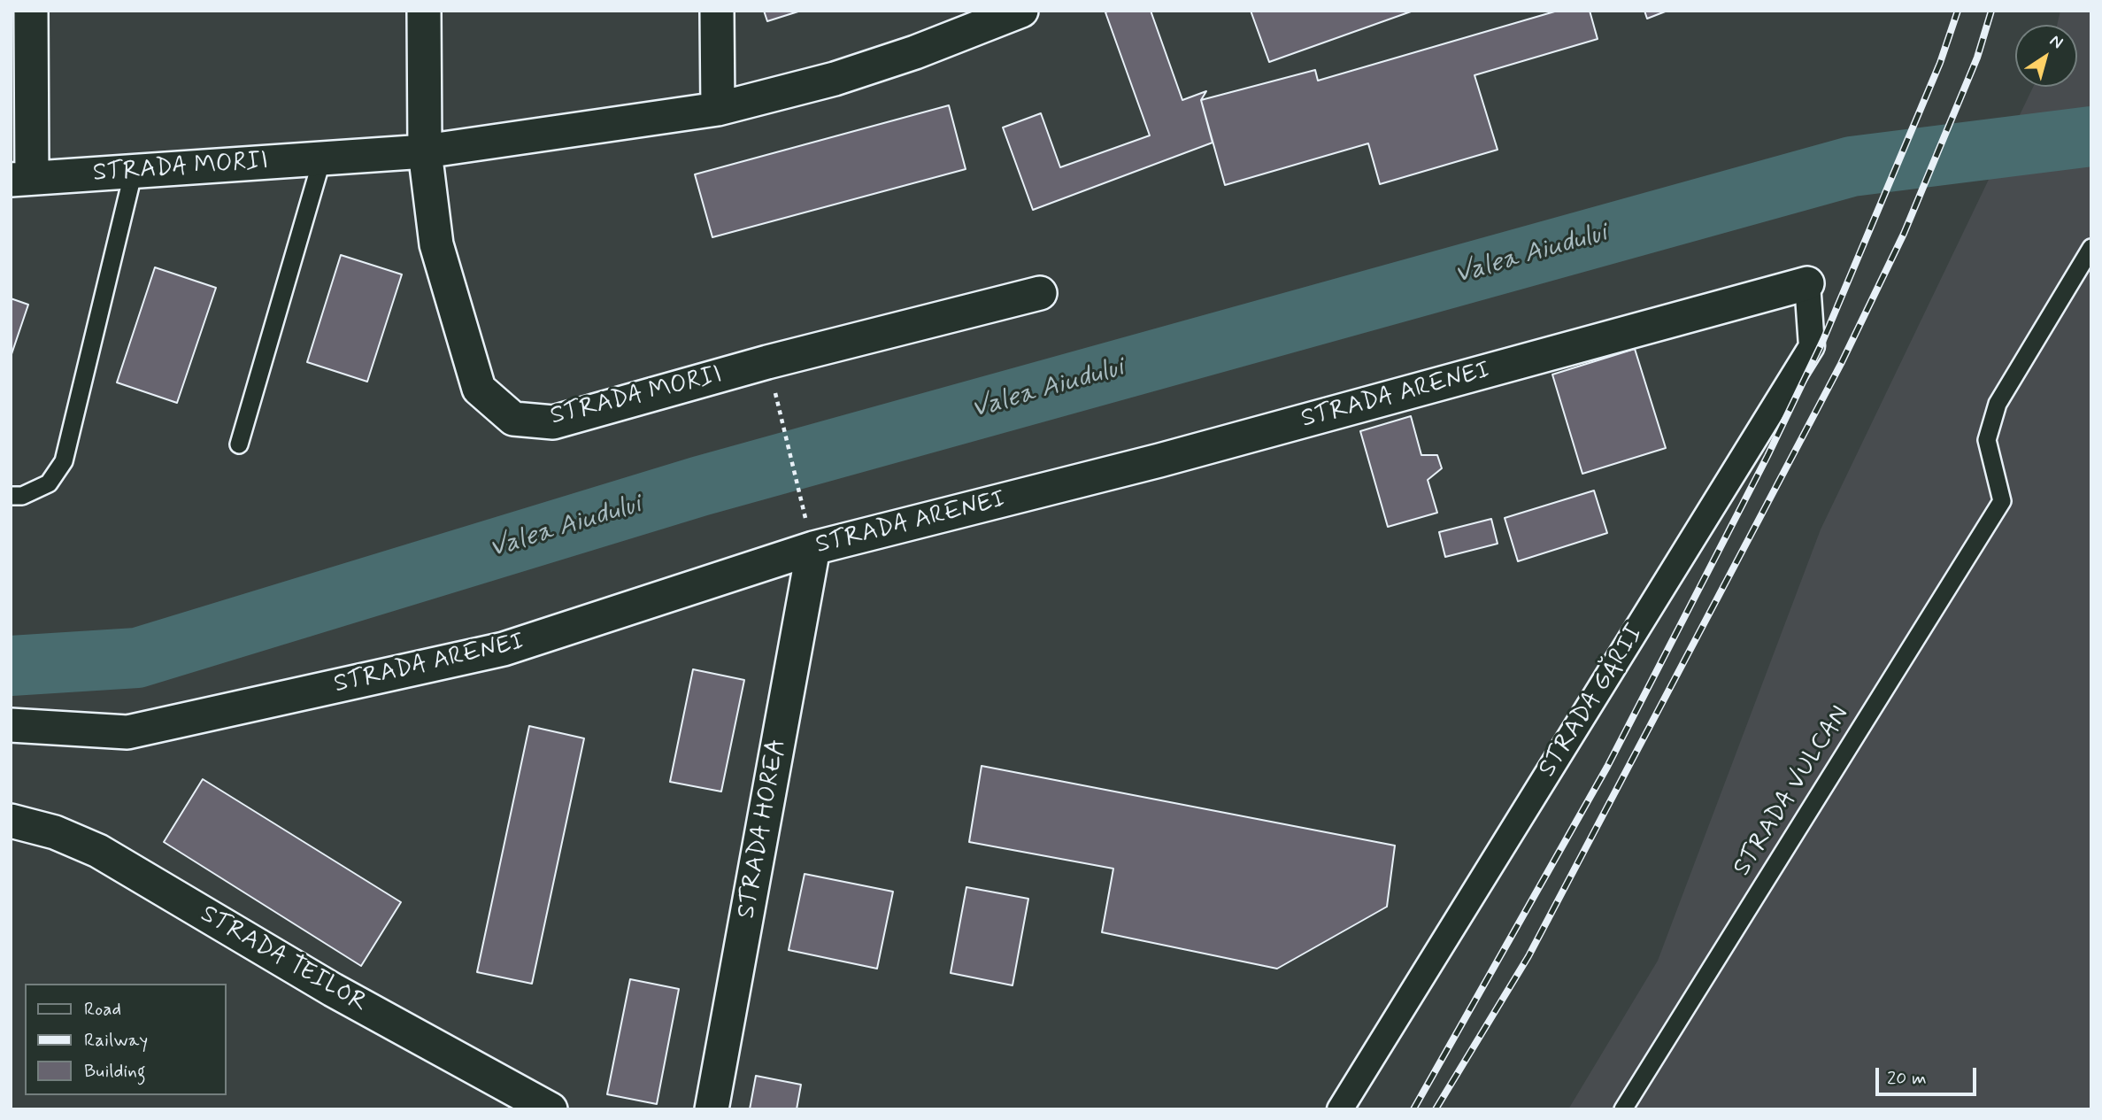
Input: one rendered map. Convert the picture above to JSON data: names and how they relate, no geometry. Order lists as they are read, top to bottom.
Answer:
{
  "streets": {
    "street": [
      "STRADA MORII",
      "STRADA ARENEI",
      "STRADA GĂRII",
      "STRADA HOREA",
      "STRADA TEILOR"
    ],
    "lane": ["STRADA VULCAN"]
  },
  "crossings": [
    ["STRADA ARENEI", "STRADA GĂRII"],
    ["STRADA ARENEI", "STRADA HOREA"]
  ],
  "water": ["Valea Aiudului"],
  "legend": ["Road", "Railway", "Building"],
  "scale_bar": "20 m",
  "north": "top right"
}
